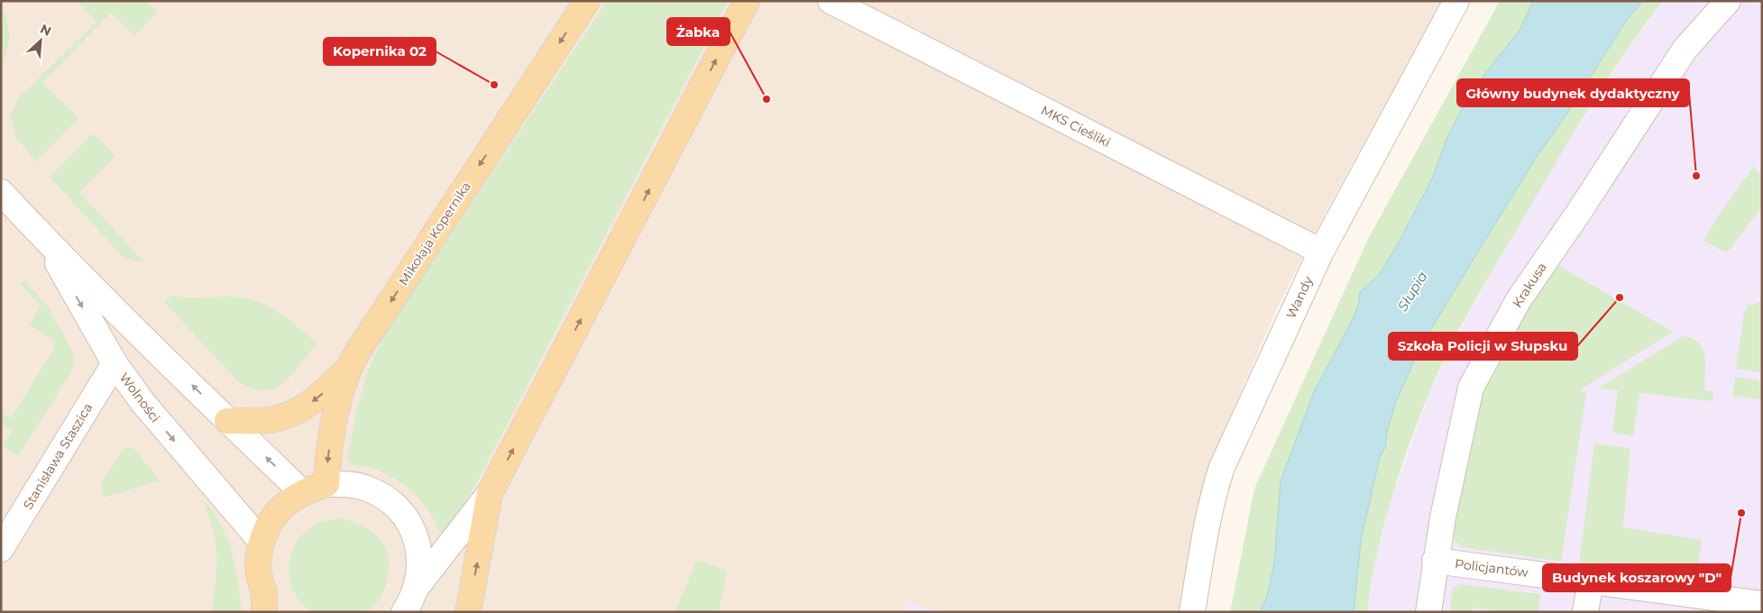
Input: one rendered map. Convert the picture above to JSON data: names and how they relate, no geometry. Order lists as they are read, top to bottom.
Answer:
{
  "streets": {
    "main road": ["Mikołaja Kopernika"],
    "street": [
      "MKS Cieśliki",
      "Krakusa",
      "Wandy",
      "Wolności",
      "Stanisława Staszica",
      "Policjantów"
    ]
  },
  "crossings": [
    ["MKS Cieśliki", "Wandy"],
    ["Krakusa", "Policjantów"],
    ["Wolności", "Stanisława Staszica"]
  ],
  "water": ["Słupia"],
  "places": [
    "Kopernika 02",
    "Żabka",
    "Główny budynek dydaktyczny",
    "Szkoła Policji w Słupsku",
    "Budynek koszarowy \"D\""
  ],
  "north": "top right"
}
